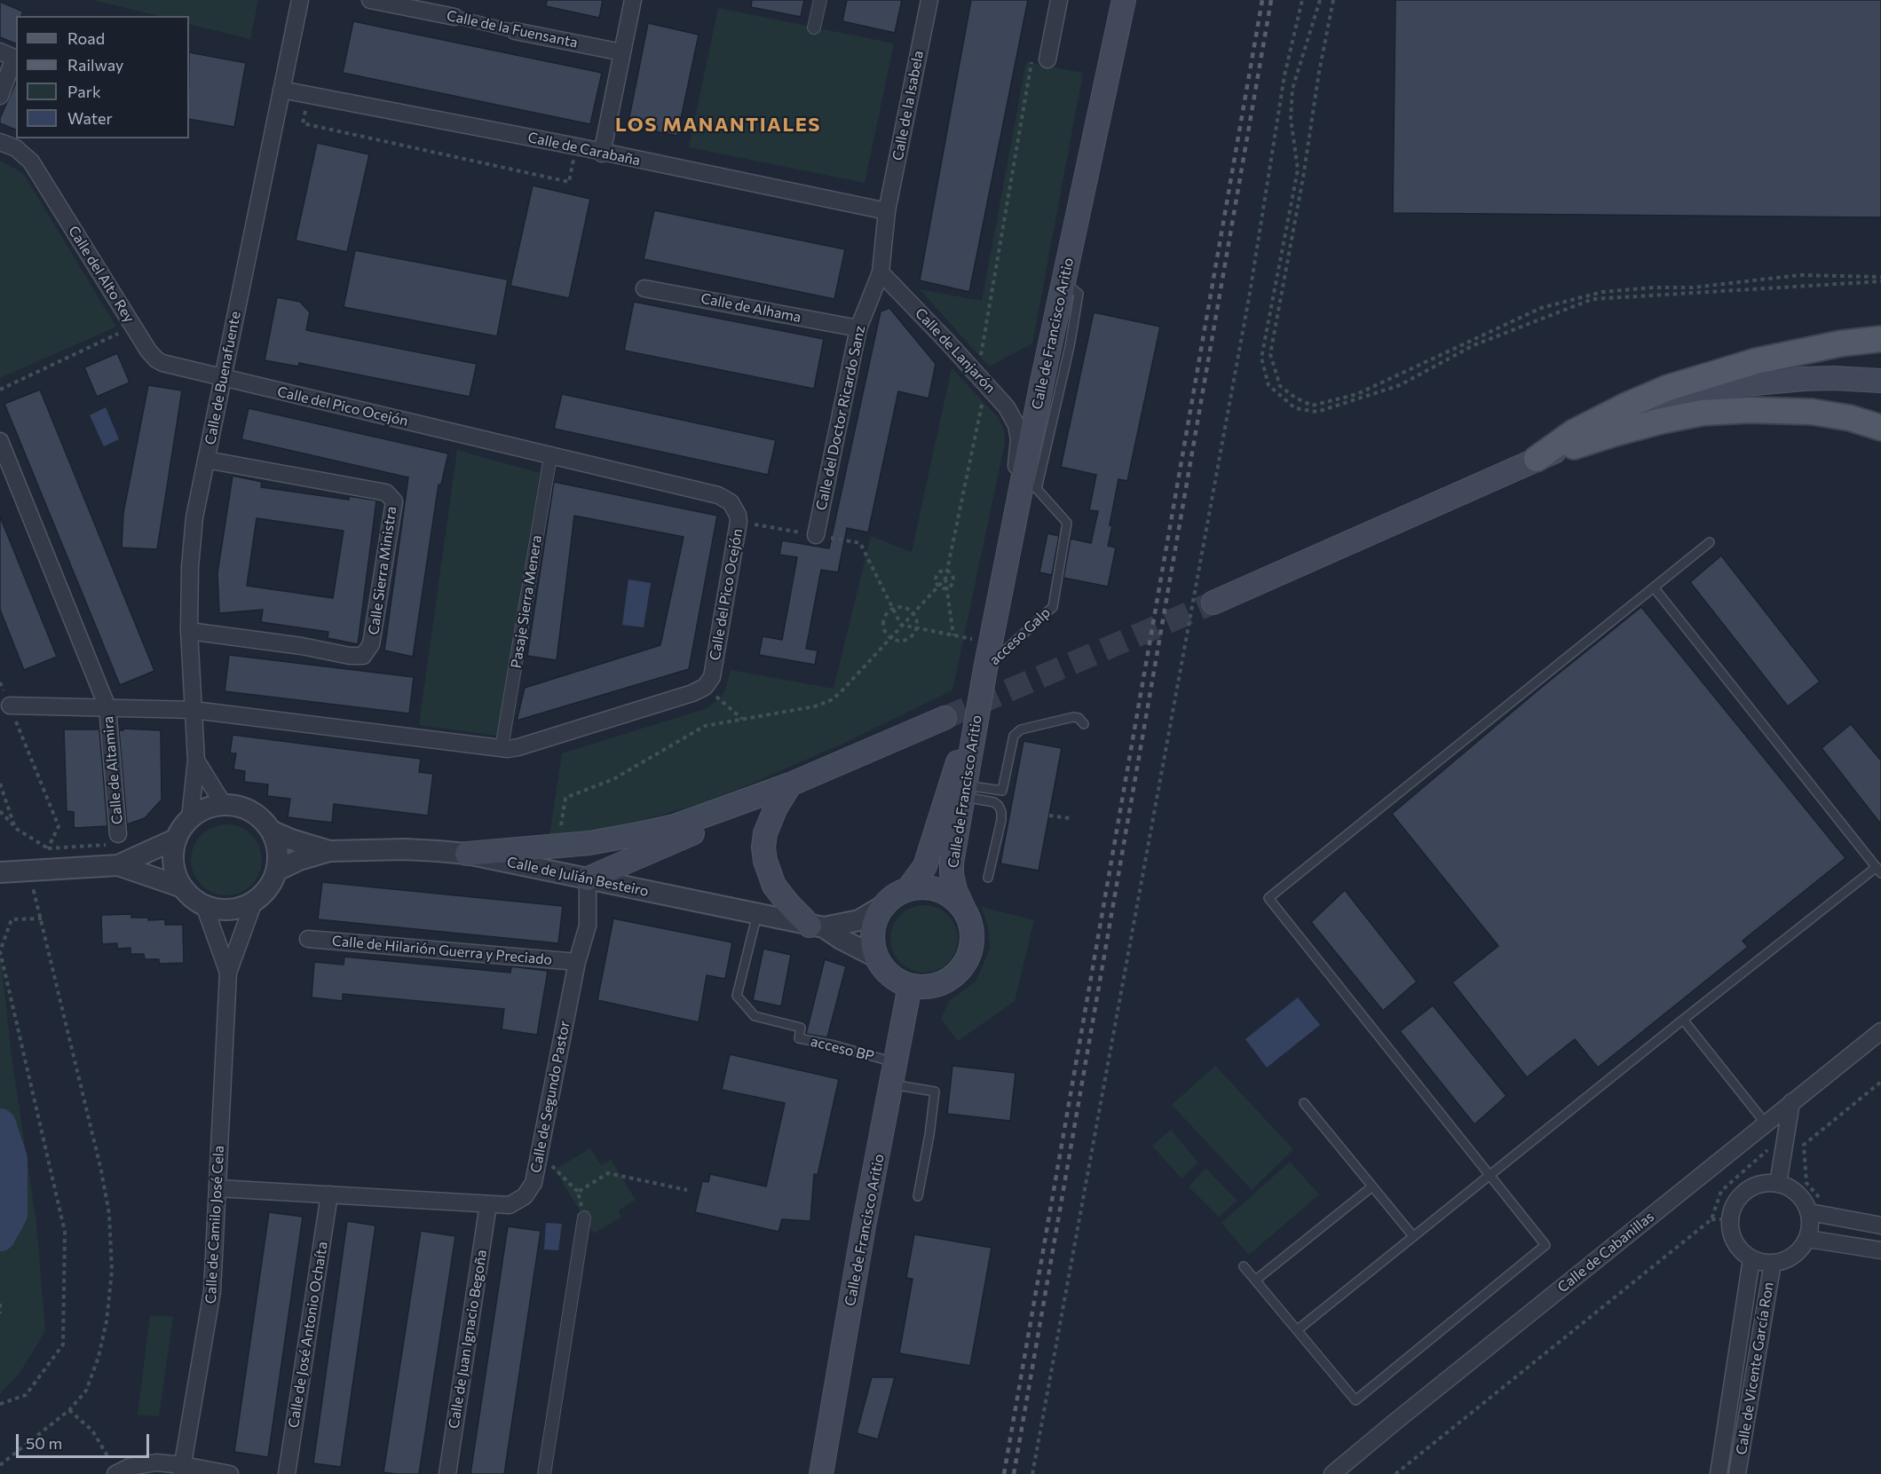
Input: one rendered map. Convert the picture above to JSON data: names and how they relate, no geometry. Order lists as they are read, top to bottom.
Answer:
{
  "streets": {
    "main road": ["Calle de Francisco Aritio"],
    "street": [
      "Calle de la Fuensanta",
      "Calle de la Isabela",
      "Calle de Carabaña",
      "Calle del Alto Rey",
      "Calle de Alhama",
      "Calle de Lanjarón",
      "Calle de Buenafuente",
      "Calle del Pico Ocejón",
      "Calle del Doctor Ricardo Sanz",
      "Calle Sierra Ministra",
      "Pasaje Sierra Menera",
      "Calle de Altamira",
      "Calle de Julián Besteiro",
      "Calle de Hilarión Guerra y Preciado",
      "Calle de Segundo Pastor",
      "Calle de Camilo José Cela",
      "Calle de Cabanillas",
      "Calle de José Antonio Ochaíta",
      "Calle de Juan Ignacio Begoña",
      "Calle de Vicente García Ron"
    ],
    "lane": ["acceso Galp", "acceso BP"]
  },
  "crossings": [
    ["Calle de la Isabela", "Calle de Carabaña"],
    ["Calle de Carabaña", "Calle de Buenafuente"],
    ["Calle del Alto Rey", "Calle de Buenafuente"],
    ["Calle del Alto Rey", "Calle del Pico Ocejón"],
    ["Calle de Alhama", "Calle del Doctor Ricardo Sanz"],
    ["Calle de Francisco Aritio", "Calle de Lanjarón"],
    ["Calle de Francisco Aritio", "acceso Galp"],
    ["Calle de Francisco Aritio", "Calle de Julián Besteiro"],
    ["Calle de Francisco Aritio", "acceso BP"],
    ["Calle de Lanjarón", "Calle del Doctor Ricardo Sanz"],
    ["Calle de Lanjarón", "acceso Galp"],
    ["Calle de Buenafuente", "Calle del Pico Ocejón"],
    ["Calle de Buenafuente", "Calle Sierra Ministra"],
    ["Calle de Buenafuente", "Calle de Altamira"],
    ["Calle de Buenafuente", "Calle de Julián Besteiro"],
    ["Calle de Buenafuente", "Calle de Camilo José Cela"],
    ["Calle del Pico Ocejón", "Pasaje Sierra Menera"],
    ["Calle de Julián Besteiro", "acceso BP"],
    ["Calle de Julián Besteiro", "Calle de Segundo Pastor"],
    ["Calle de Julián Besteiro", "Calle de Camilo José Cela"],
    ["Calle de Hilarión Guerra y Preciado", "Calle de Segundo Pastor"],
    ["Calle de Segundo Pastor", "Calle de Camilo José Cela"],
    ["Calle de Segundo Pastor", "Calle de José Antonio Ochaíta"],
    ["Calle de Segundo Pastor", "Calle de Juan Ignacio Begoña"]
  ],
  "districts": ["LOS MANANTIALES"],
  "legend": [
    "Road",
    "Railway",
    "Park",
    "Water"
  ],
  "scale_bar": "50 m"
}
